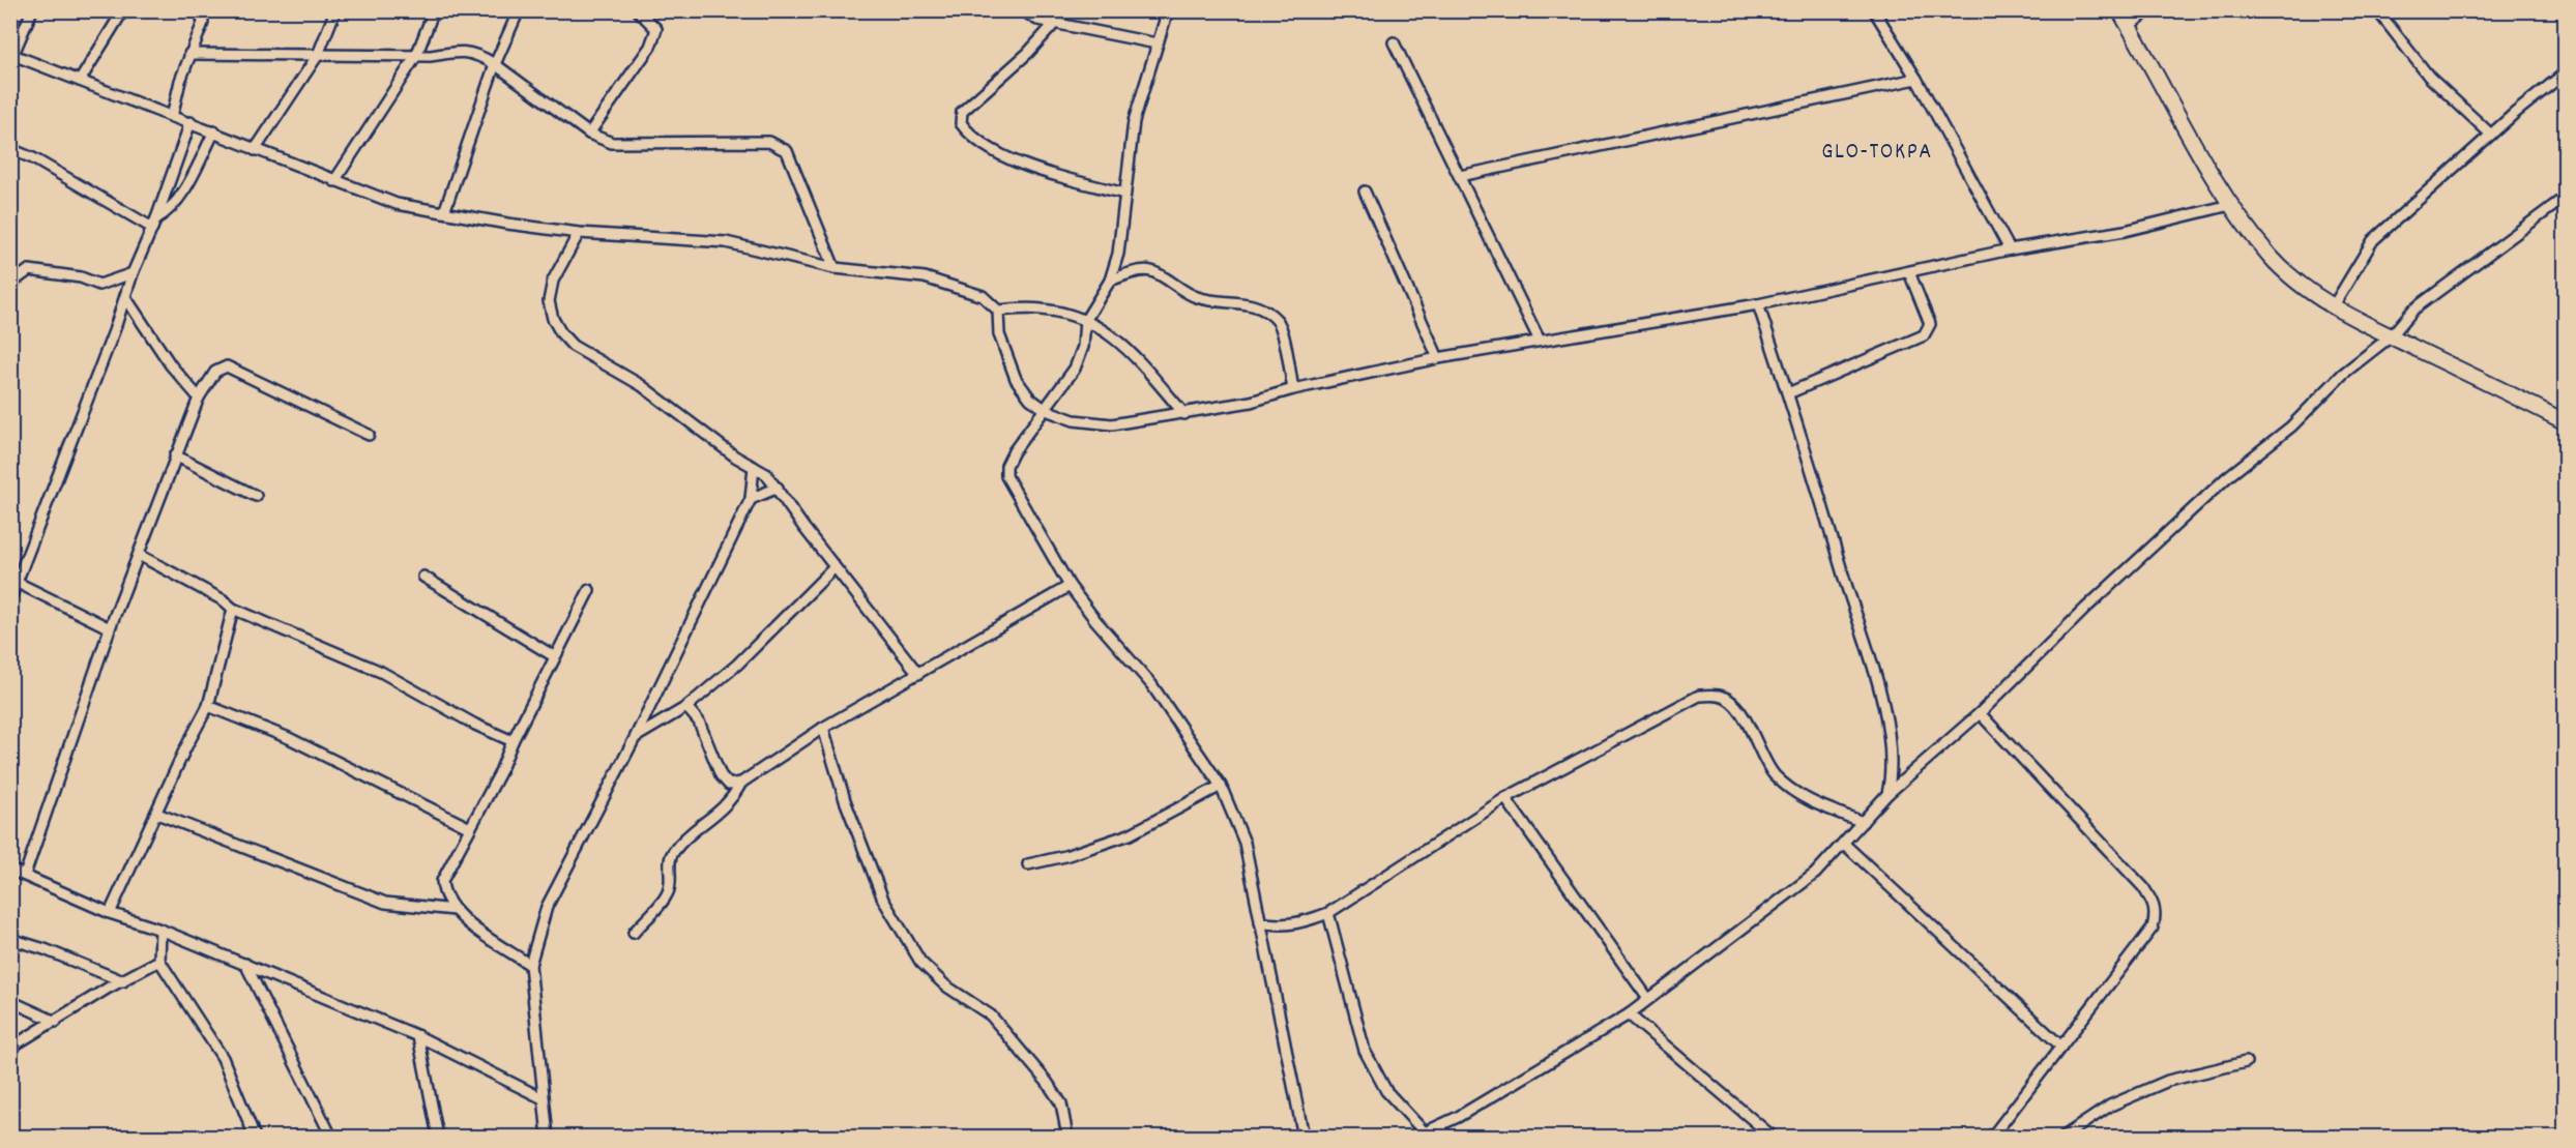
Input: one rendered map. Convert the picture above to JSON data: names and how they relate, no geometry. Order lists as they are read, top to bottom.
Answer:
{
  "districts": ["GLO-TOKPA"]
}
